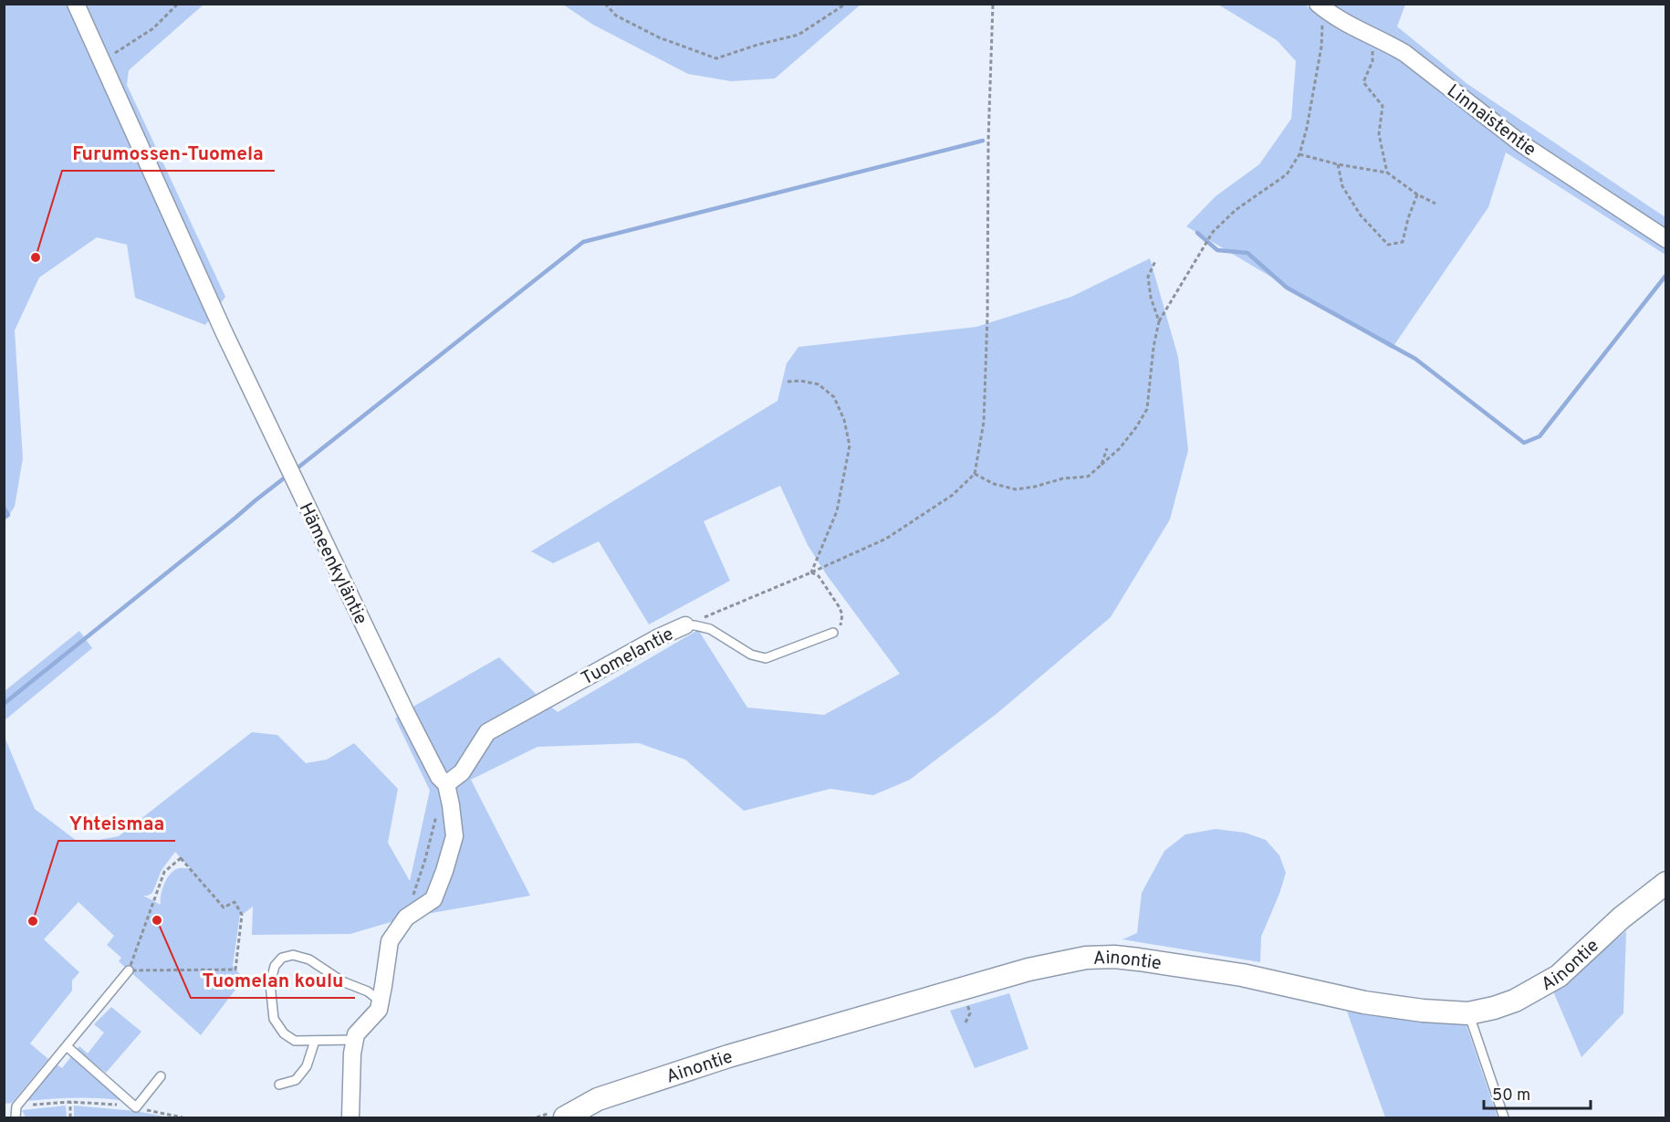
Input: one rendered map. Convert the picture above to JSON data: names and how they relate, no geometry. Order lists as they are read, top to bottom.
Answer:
{
  "streets": {
    "street": [
      "Linnaistentie",
      "Hämeenkyläntie",
      "Tuomelantie",
      "Ainontie"
    ]
  },
  "crossings": [
    ["Hämeenkyläntie", "Tuomelantie"]
  ],
  "places": ["Furumossen-Tuomela", "Tuomelan koulu", "Yhteismaa"],
  "scale_bar": "50 m"
}
